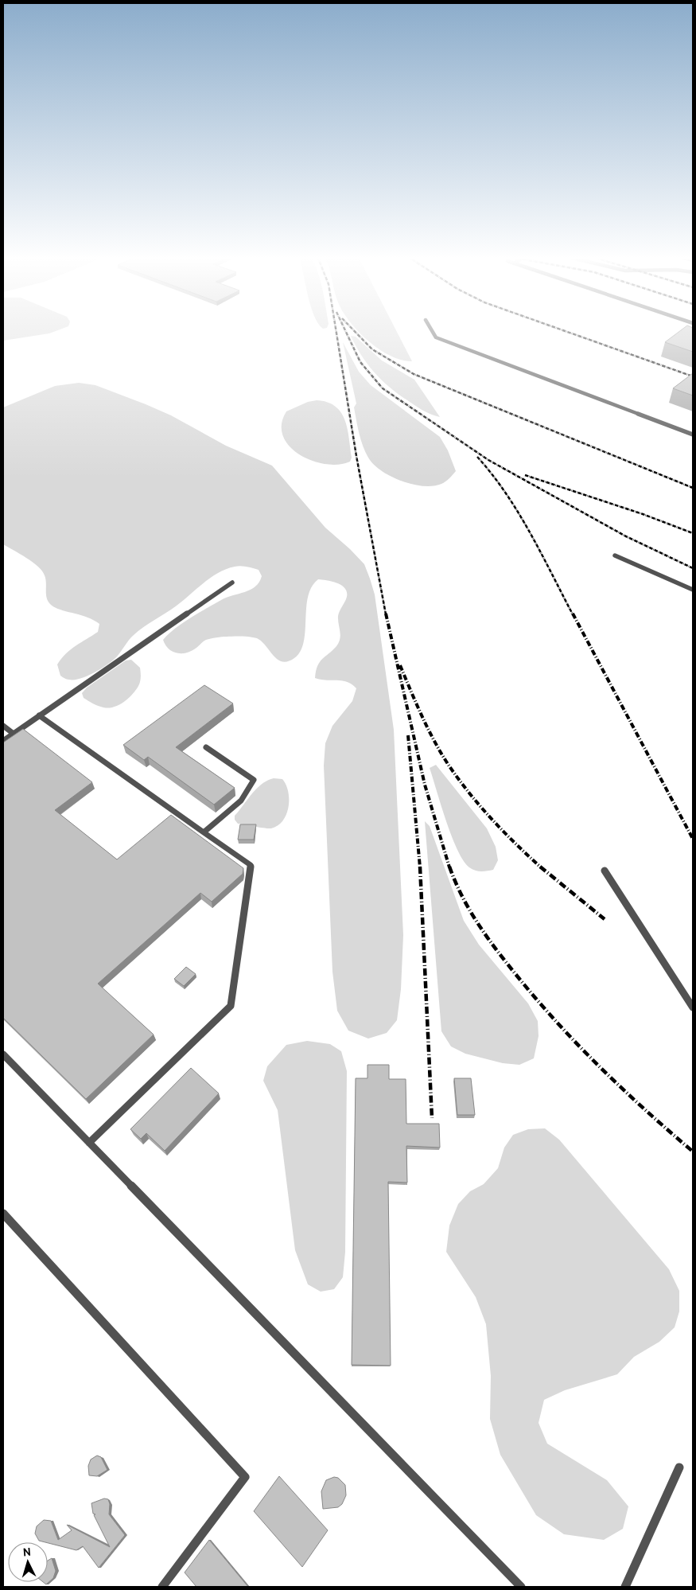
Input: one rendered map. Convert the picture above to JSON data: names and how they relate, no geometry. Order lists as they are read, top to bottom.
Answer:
{
  "north": "top"
}
